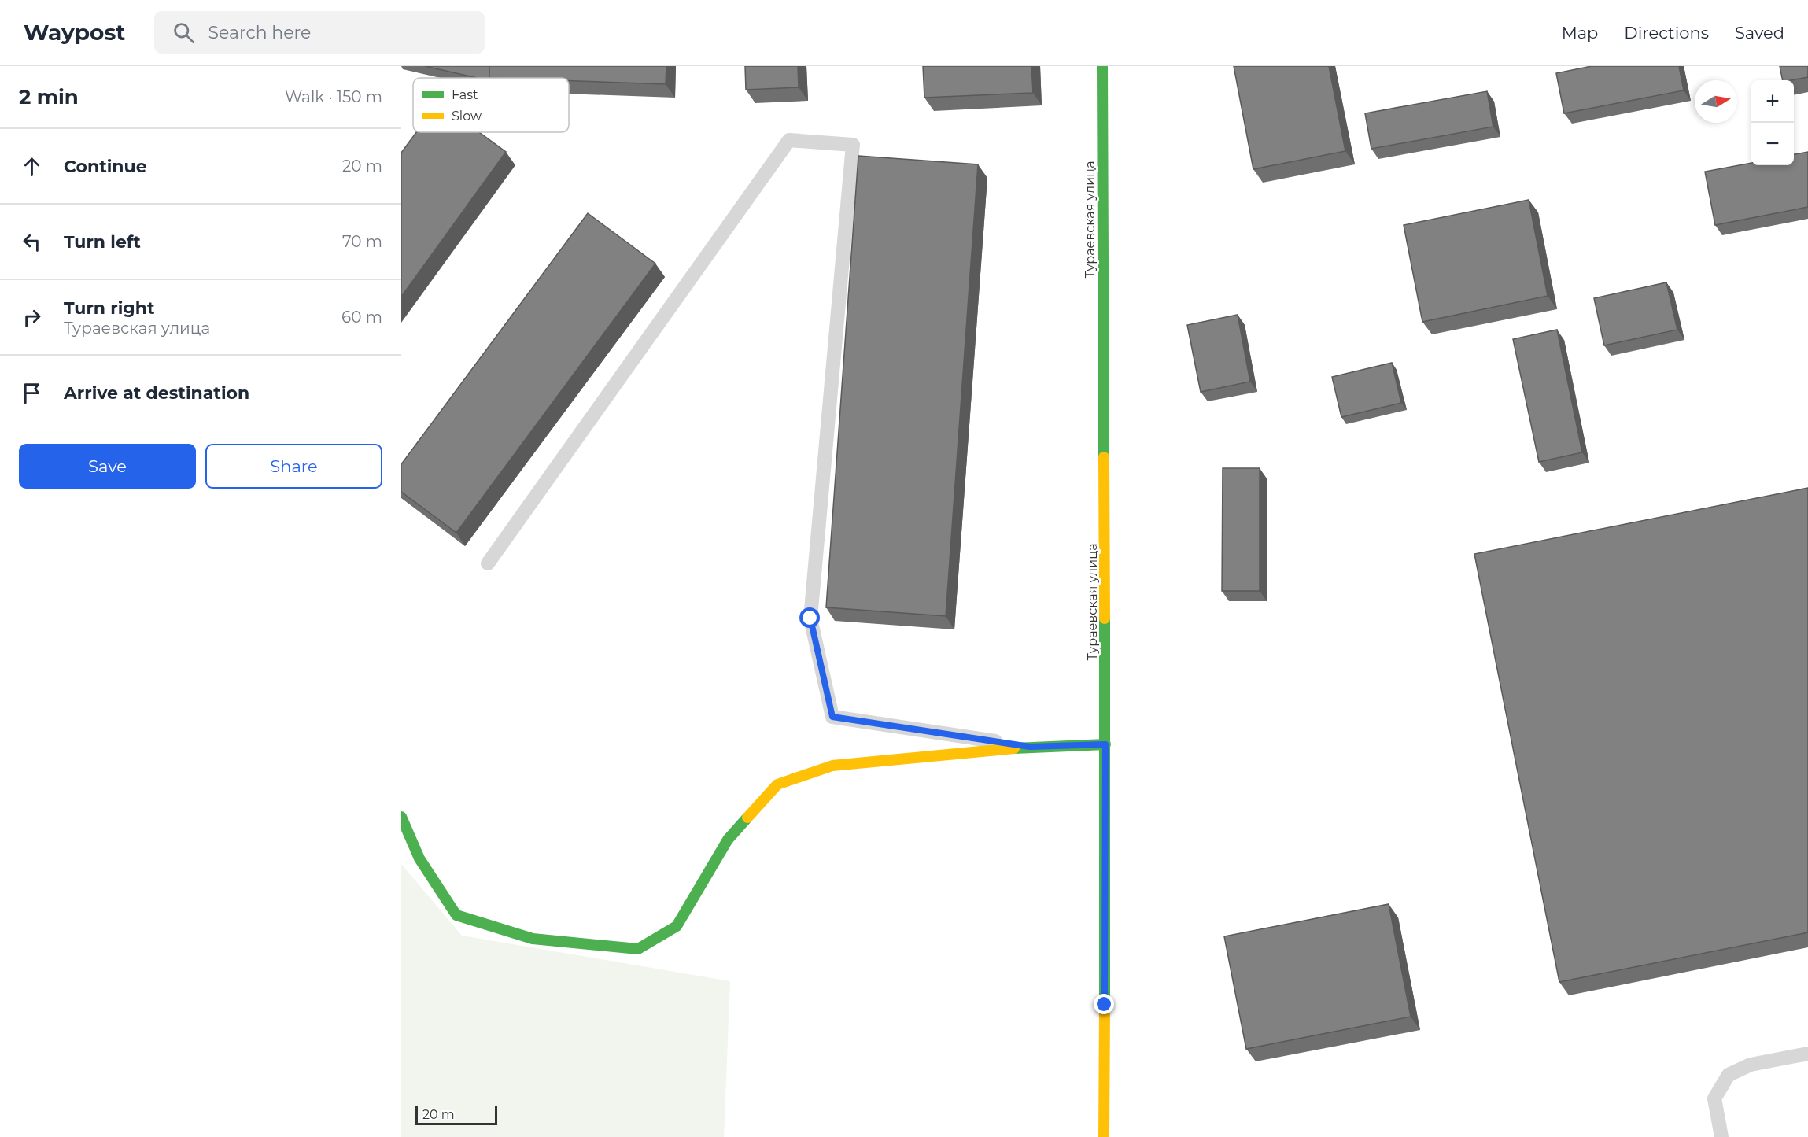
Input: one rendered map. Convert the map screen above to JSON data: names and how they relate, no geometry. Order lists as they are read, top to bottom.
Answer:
{
  "streets": {
    "main road": ["Тураевская улица"]
  },
  "legend": ["Fast", "Slow"],
  "scale_bar": "20 m",
  "north": "right",
  "page": {
    "header": "Waypost",
    "search": "Search here",
    "nav": ["Map", "Directions", "Saved"],
    "heading": ["2 min", "Walk · 150 m"],
    "map_buttons": ["+", "−"],
    "list": [
      ["Continue", "20 m"],
      ["Turn left", "70 m"],
      ["Turn right", "Тураевская улица", "60 m"],
      "Arrive at destination"
    ],
    "buttons": ["Save", "Share"],
    "scale": "20 m"
  }
}
